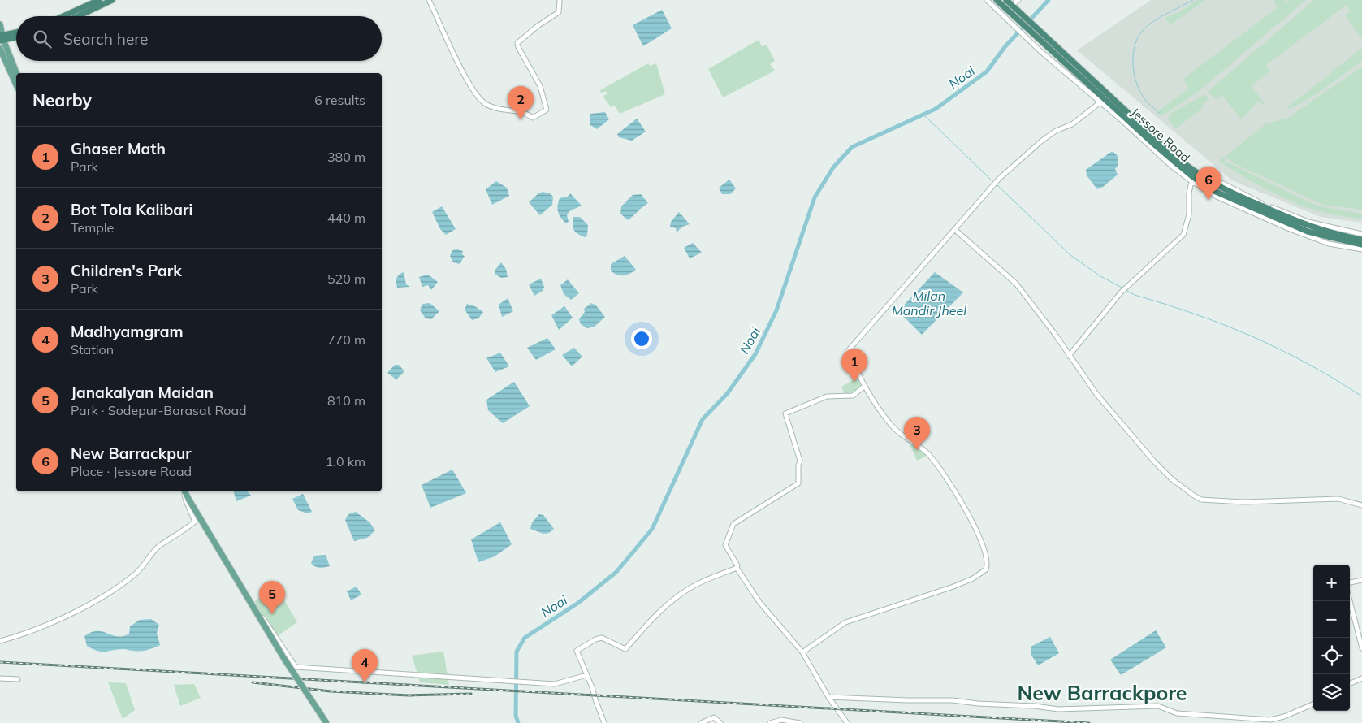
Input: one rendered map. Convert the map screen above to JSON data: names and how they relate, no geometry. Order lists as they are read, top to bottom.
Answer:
{
  "streets": {
    "highway": ["Jessore Road"]
  },
  "districts": ["New Barrackpore"],
  "water": ["Noai", "Milan Mandir Jheel"],
  "page": {
    "search": "Search here",
    "heading": ["Nearby", "6 results"],
    "pins": [
      "2",
      "6",
      "1",
      "3",
      "5",
      "4"
    ],
    "list": [
      {
        "mark": "1",
        "name": "Ghaser Math",
        "note": "Park",
        "value": "380 m"
      },
      {
        "mark": "2",
        "name": "Bot Tola Kalibari",
        "note": "Temple",
        "value": "440 m"
      },
      {
        "mark": "3",
        "name": "Children's Park",
        "note": "Park",
        "value": "520 m"
      },
      {
        "mark": "4",
        "name": "Madhyamgram",
        "note": "Station",
        "value": "770 m"
      },
      {
        "mark": "5",
        "name": "Janakalyan Maidan",
        "note": "Park · Sodepur-Barasat Road",
        "value": "810 m"
      },
      {
        "mark": "6",
        "name": "New Barrackpur",
        "note": "Place · Jessore Road",
        "value": "1.0 km"
      }
    ],
    "map_buttons": ["+", "−"]
  }
}
